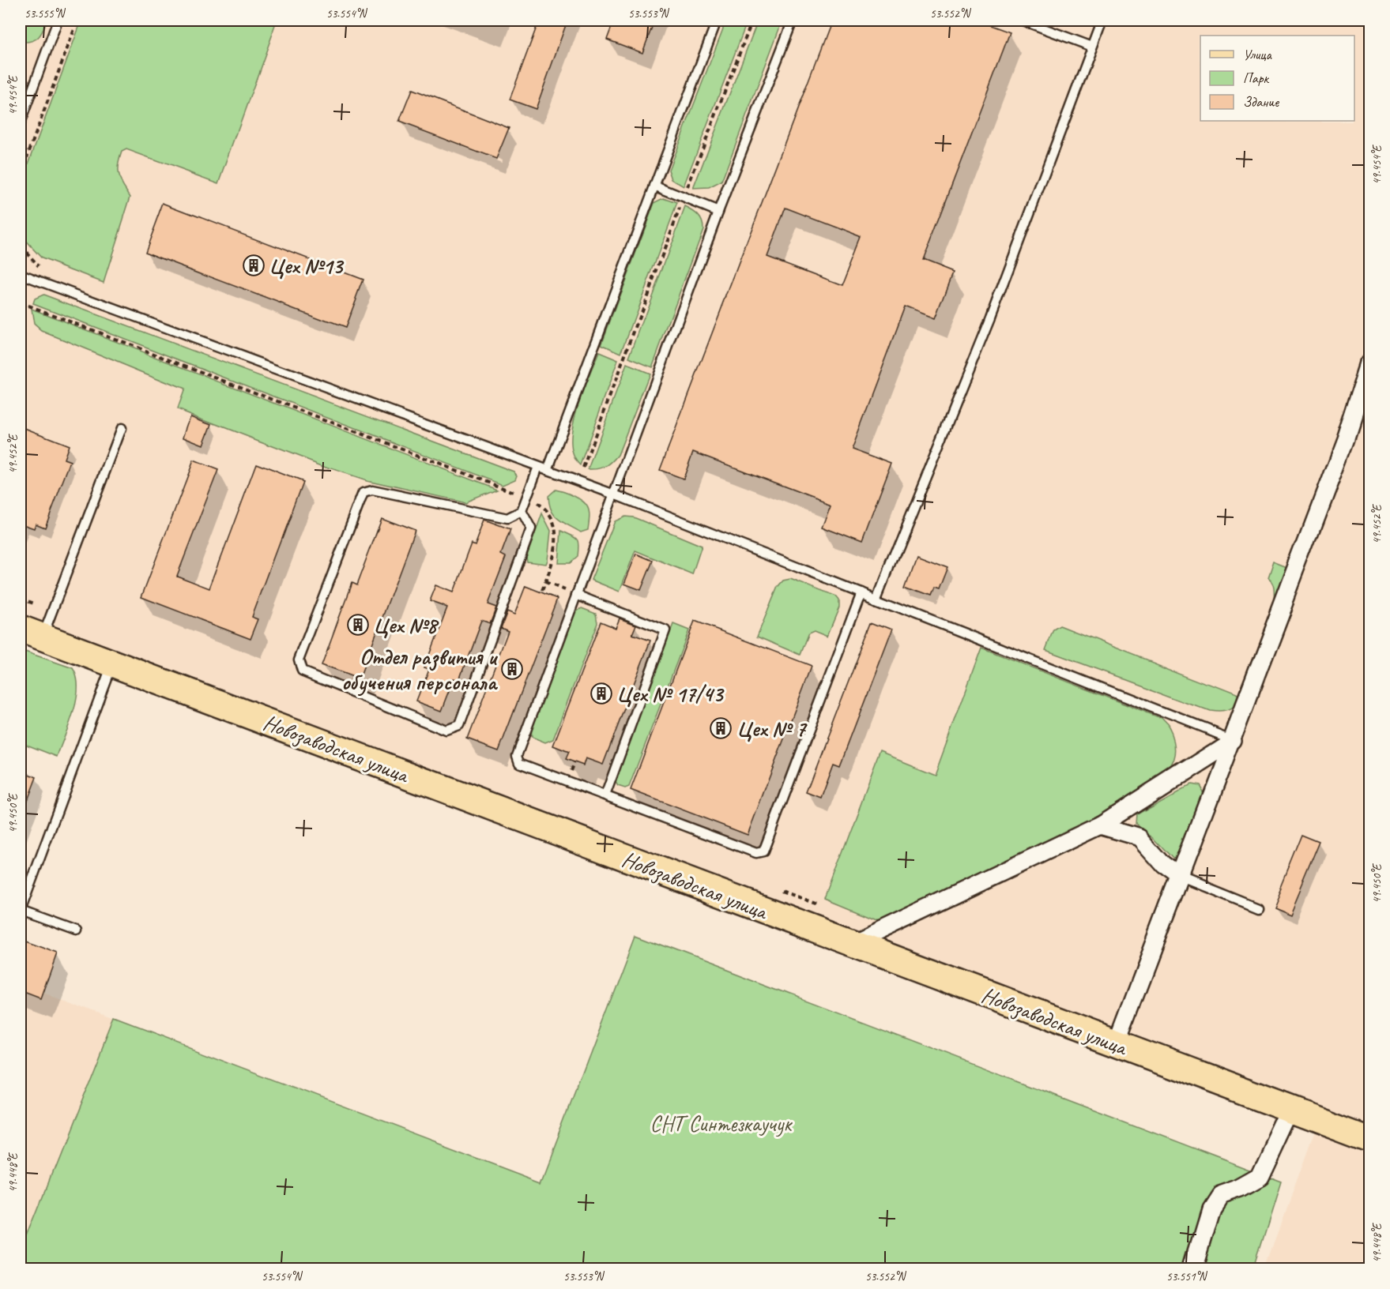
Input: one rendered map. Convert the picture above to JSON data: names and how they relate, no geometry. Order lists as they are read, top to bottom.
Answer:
{
  "streets": {
    "main road": ["Новозаводская улица"]
  },
  "parks": ["СНТ Синтезкаучук"],
  "places": {
    "building": [
      "Цех №13",
      "Цех №8",
      "Отдел развития и обучения персонала",
      "Цех № 17/43",
      "Цех № 7"
    ]
  },
  "legend": ["Улица", "Парк", "Здание"],
  "coordinates": [
    "53.555°N",
    "53.554°N",
    "53.553°N",
    "53.552°N",
    "49.454°E",
    "49.452°E",
    "49.450°E",
    "49.448°E",
    "53.551°N"
  ]
}
